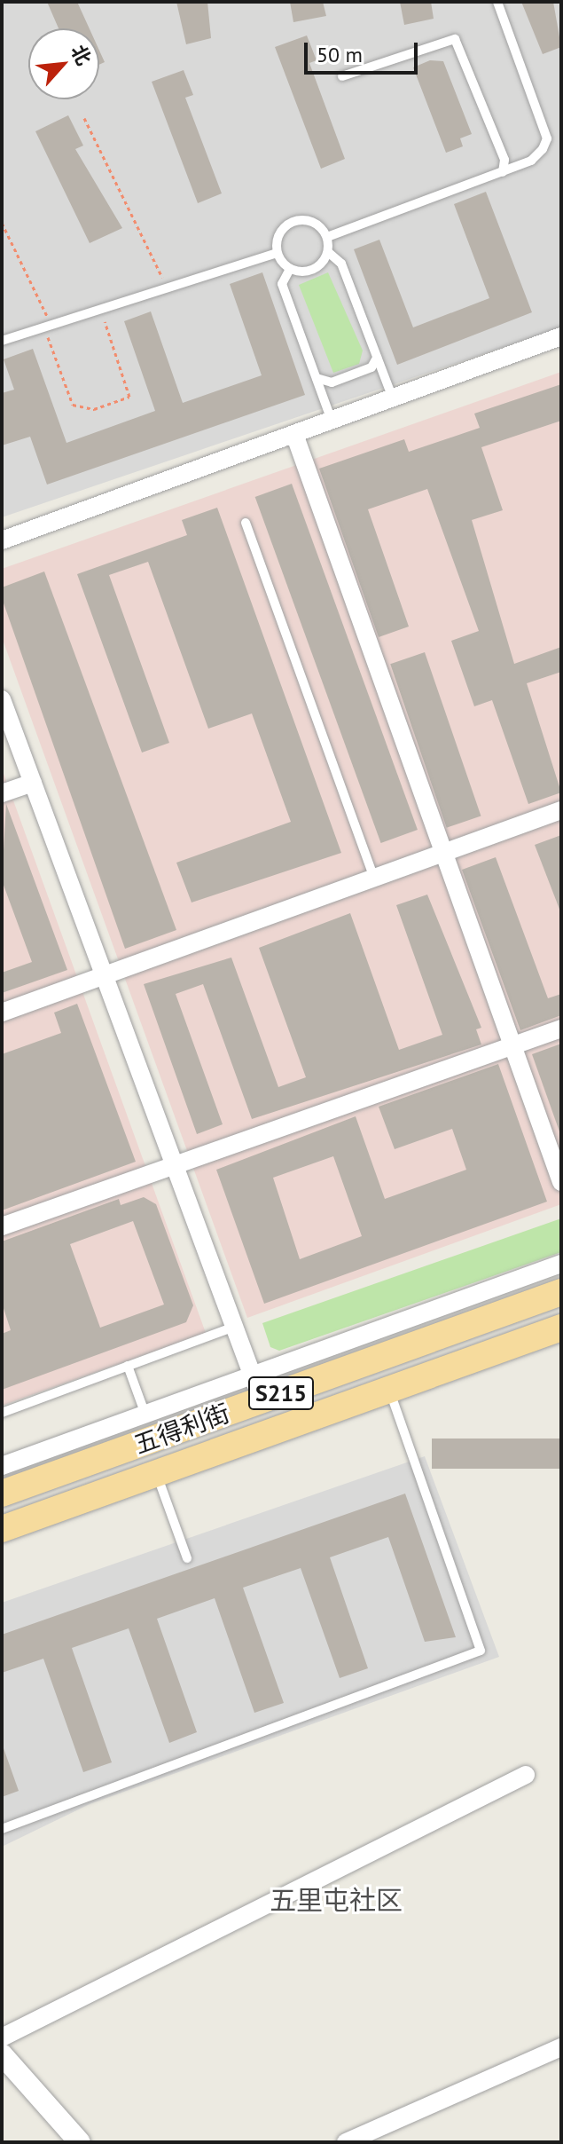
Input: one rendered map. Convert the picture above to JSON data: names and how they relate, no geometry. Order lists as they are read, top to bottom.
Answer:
{
  "streets": {
    "main road": ["S215", "五得利街"]
  },
  "districts": ["五里屯社区"],
  "scale_bar": "50 m",
  "north": "top right"
}
